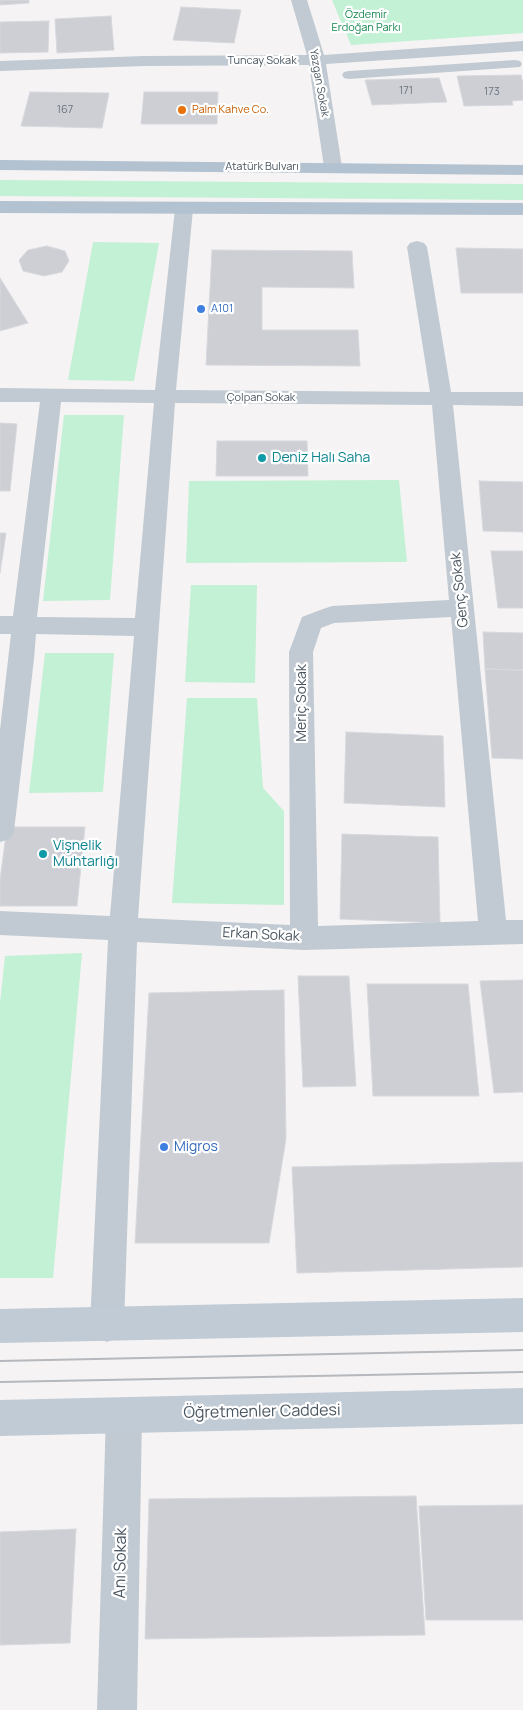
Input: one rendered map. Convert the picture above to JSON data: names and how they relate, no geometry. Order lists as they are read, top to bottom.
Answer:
{
  "streets": {
    "main road": ["Atatürk Bulvarı", "Öğretmenler Caddesi"],
    "street": [
      "Tuncay Sokak",
      "Yazgan Sokak",
      "Çolpan Sokak",
      "Genç Sokak",
      "Meriç Sokak",
      "Erkan Sokak",
      "Anı Sokak"
    ]
  },
  "crossings": [
    ["Tuncay Sokak", "Yazgan Sokak"],
    ["Yazgan Sokak", "Atatürk Bulvarı"],
    ["Çolpan Sokak", "Genç Sokak"],
    ["Genç Sokak", "Meriç Sokak"],
    ["Genç Sokak", "Erkan Sokak"],
    ["Meriç Sokak", "Erkan Sokak"],
    ["Öğretmenler Caddesi", "Anı Sokak"]
  ],
  "parks": ["Özdemir Erdoğan Parkı"],
  "places": [
    "Palm Kahve Co.",
    "A101",
    "Deniz Halı Saha",
    "Vişnelik Muhtarlığı",
    "Migros"
  ],
  "house_numbers": ["171", "173", "167"]
}
